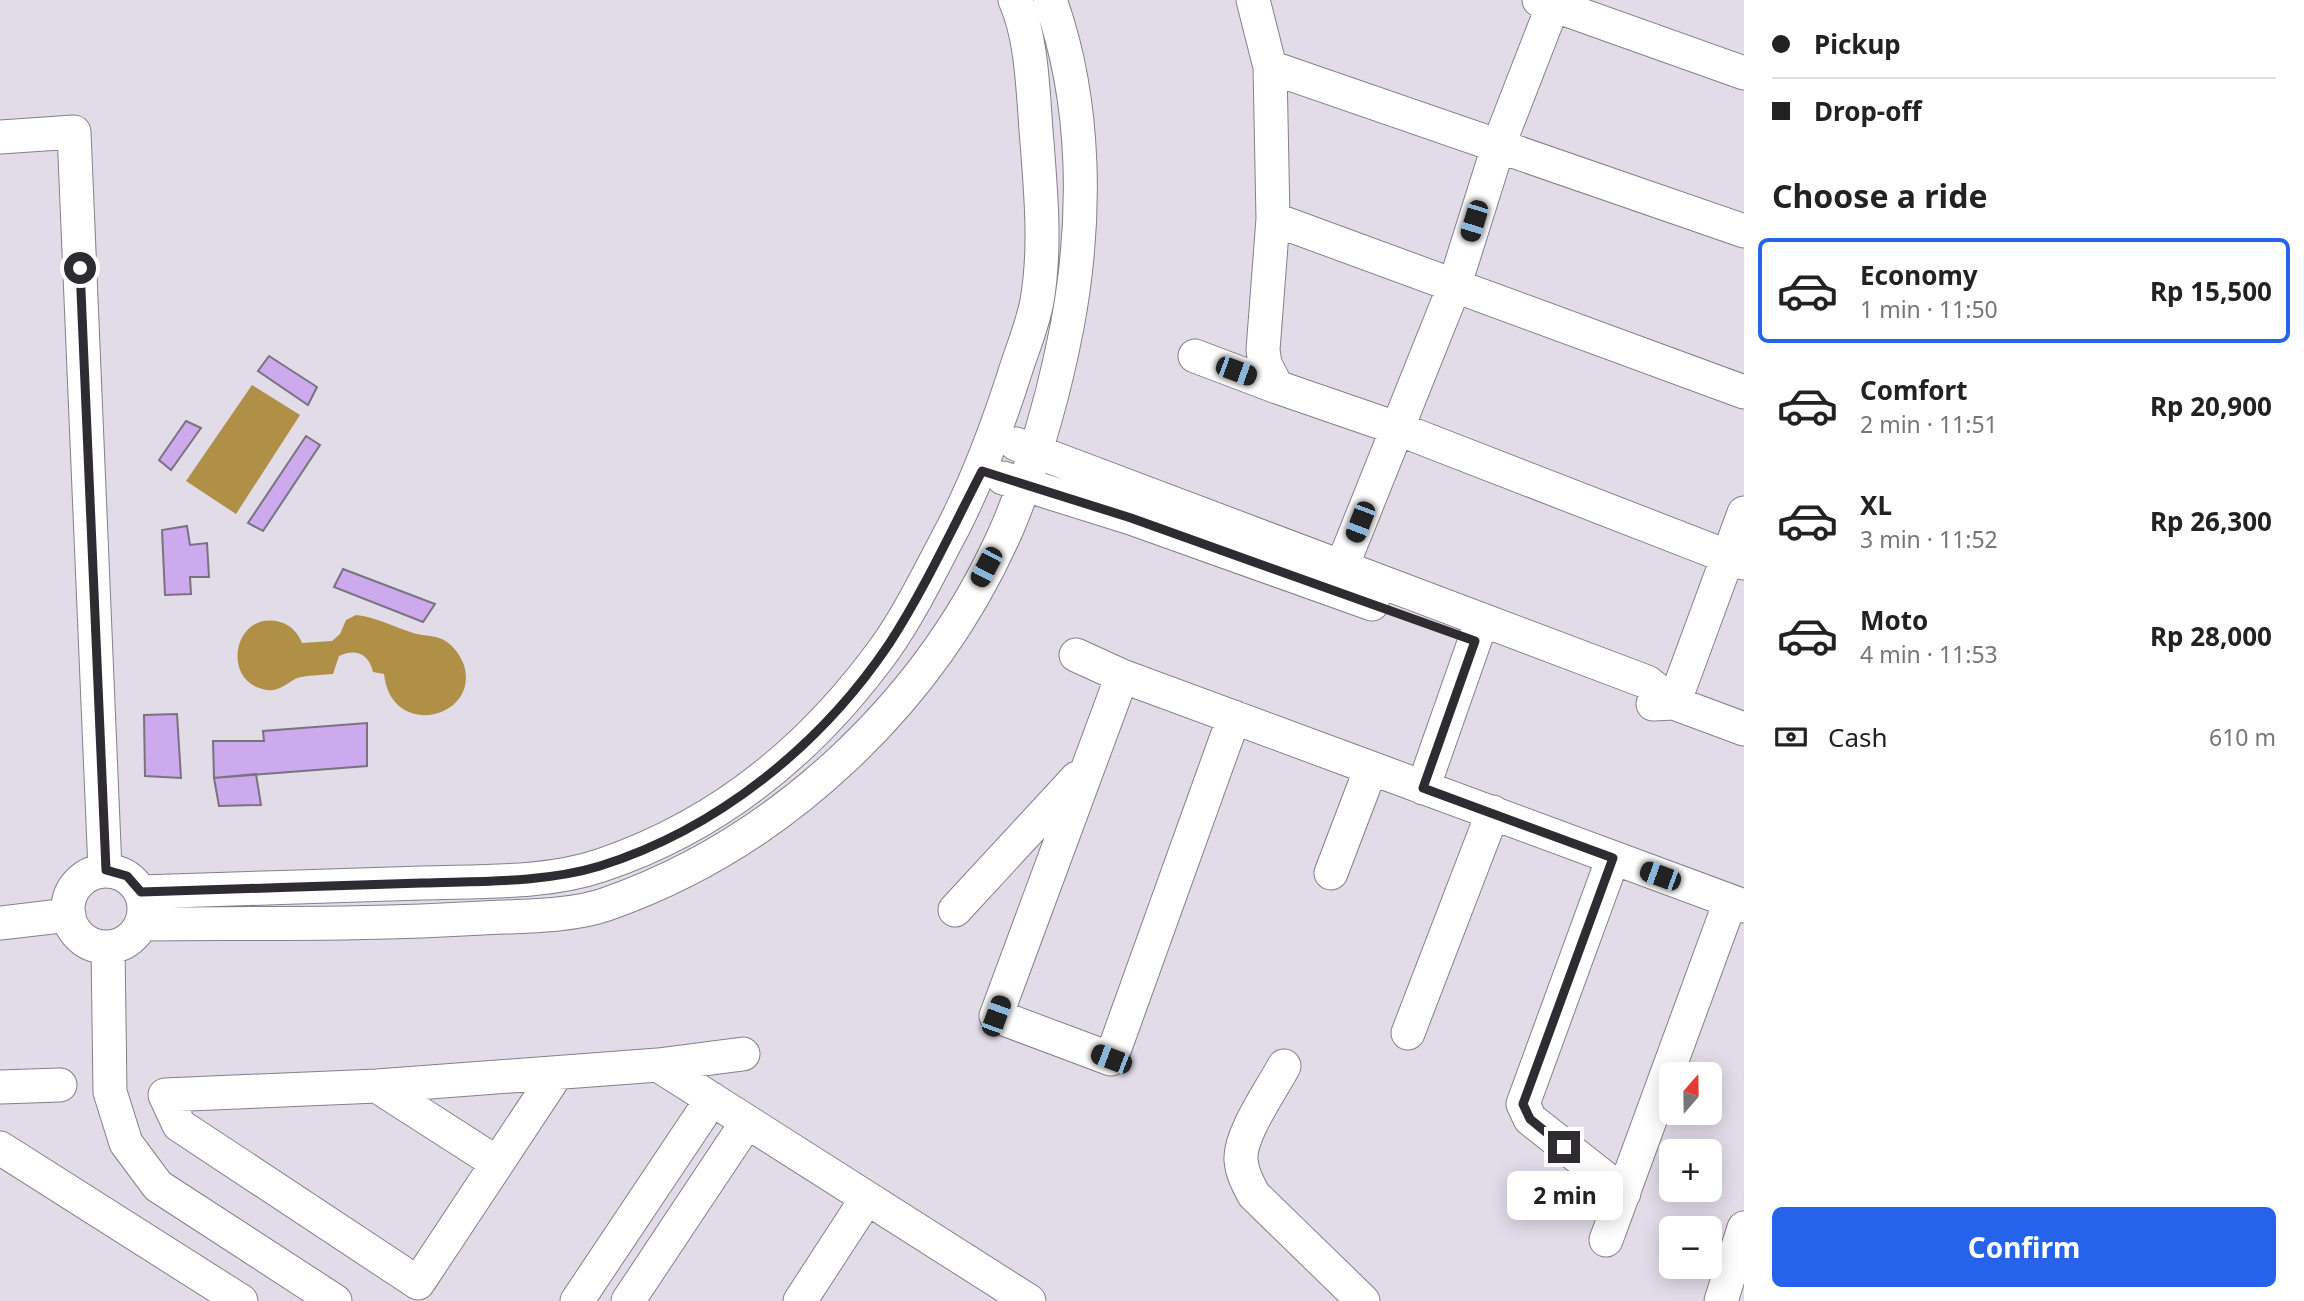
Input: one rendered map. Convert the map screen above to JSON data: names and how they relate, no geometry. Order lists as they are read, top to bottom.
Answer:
{
  "north": "top",
  "page": {
    "banner": ["Pickup", "Drop-off"],
    "heading": "Choose a ride",
    "list": [
      {
        "name": "Economy",
        "note": "1 min · 11:50",
        "value": "Rp 15,500"
      },
      {
        "name": "Comfort",
        "note": "2 min · 11:51",
        "value": "Rp 20,900"
      },
      {
        "name": "XL",
        "note": "3 min · 11:52",
        "value": "Rp 26,300"
      },
      {
        "name": "Moto",
        "note": "4 min · 11:53",
        "value": "Rp 28,000"
      }
    ],
    "pay": ["Cash", "610 m"],
    "map_buttons": ["+", "−"],
    "bubble": "2 min",
    "buttons": "Confirm"
  }
}
